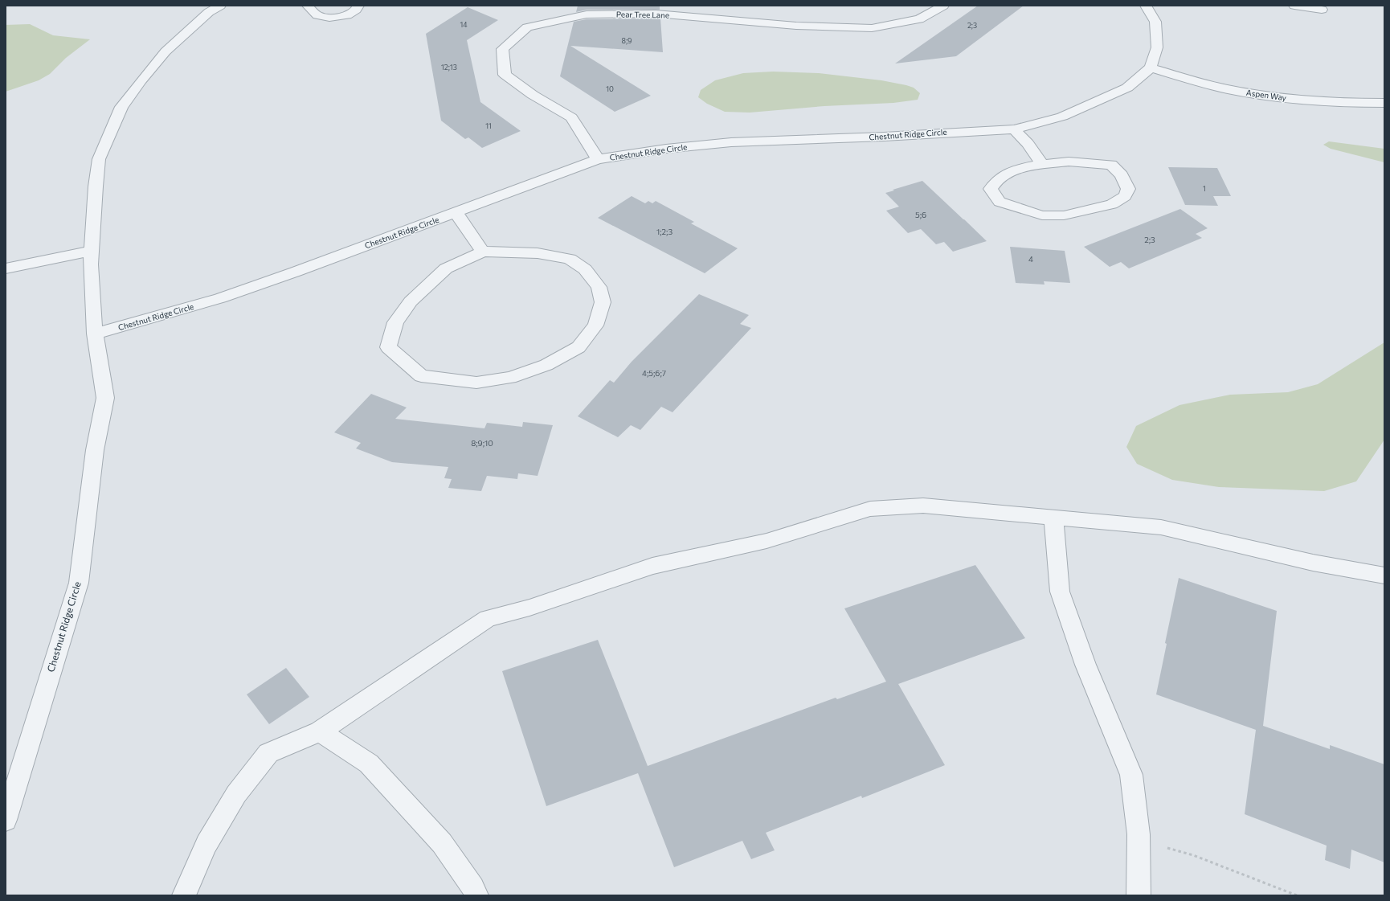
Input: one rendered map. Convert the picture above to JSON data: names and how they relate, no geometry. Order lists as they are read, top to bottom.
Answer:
{
  "streets": {
    "street": ["Pear Tree Lane", "Aspen Way", "Chestnut Ridge Circle"]
  },
  "crossings": [
    ["Pear Tree Lane", "Chestnut Ridge Circle"],
    ["Aspen Way", "Chestnut Ridge Circle"]
  ],
  "house_numbers": [
    "14",
    "2;3",
    "8;9",
    "12;13",
    "10",
    "11",
    "1",
    "5;6",
    "1;2;3",
    "2;3",
    "4",
    "4;5;6;7",
    "8;9;10"
  ]
}
